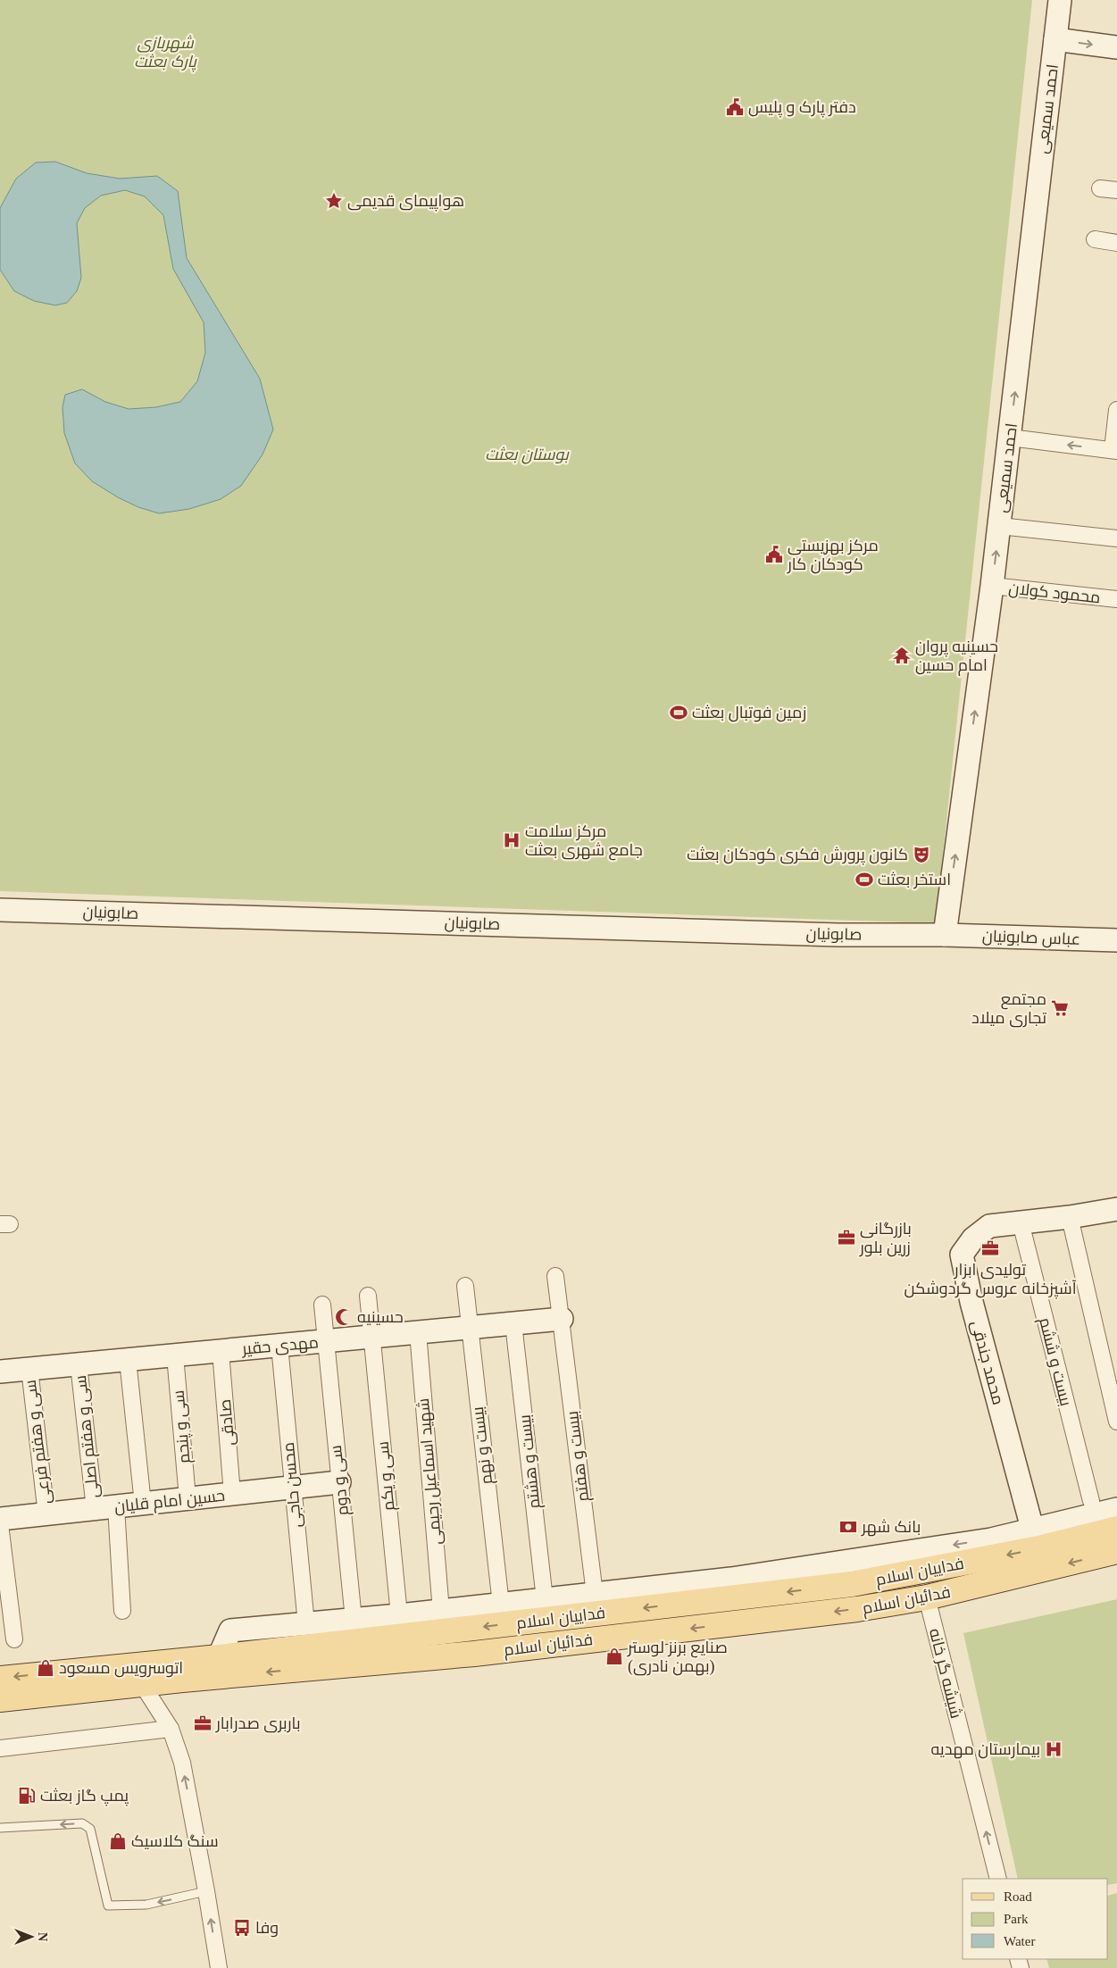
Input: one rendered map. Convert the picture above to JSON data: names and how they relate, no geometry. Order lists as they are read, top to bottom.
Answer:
{
  "streets": {
    "main road": ["فداییان اسلام", "فدائیان اسلام"],
    "street": [
      "احمد سمیعی",
      "محمود کولان",
      "صابونیان",
      "عباس صابونیان",
      "مهدی حقیر",
      "بیست و ششم",
      "محمد جندقی",
      "صادقی",
      "سی و پنجم",
      "سی و هفتم اصلی",
      "سی و هفتم فرعی",
      "بیست و نهم",
      "بیست و هفتم",
      "بیست و هشتم",
      "شهید اسماعیل رحیمی",
      "سی و یکم",
      "سی و دوم",
      "محسن حاجی",
      "حسین امام قلیان",
      "شیشه گر خانه"
    ]
  },
  "crossings": [
    ["احمد سمیعی", "محمود کولان"],
    ["احمد سمیعی", "صابونیان"],
    ["احمد سمیعی", "عباس صابونیان"],
    ["صابونیان", "عباس صابونیان"],
    ["مهدی حقیر", "صادقی"],
    ["مهدی حقیر", "سی و پنجم"],
    ["مهدی حقیر", "سی و هفتم اصلی"],
    ["مهدی حقیر", "سی و هفتم فرعی"],
    ["مهدی حقیر", "بیست و نهم"],
    ["مهدی حقیر", "بیست و هفتم"],
    ["مهدی حقیر", "بیست و هشتم"],
    ["مهدی حقیر", "شهید اسماعیل رحیمی"],
    ["مهدی حقیر", "سی و یکم"],
    ["مهدی حقیر", "سی و دوم"],
    ["مهدی حقیر", "محسن حاجی"],
    ["بیست و ششم", "محمد جندقی"],
    ["محمد جندقی", "فداییان اسلام"],
    ["صادقی", "حسین امام قلیان"],
    ["سی و پنجم", "حسین امام قلیان"],
    ["سی و هفتم اصلی", "حسین امام قلیان"],
    ["سی و هفتم فرعی", "حسین امام قلیان"],
    ["سی و دوم", "حسین امام قلیان"],
    ["محسن حاجی", "حسین امام قلیان"],
    ["فدائیان اسلام", "شیشه گر خانه"]
  ],
  "one_way": [
    "احمد سمیعی",
    "فداییان اسلام",
    "فدائیان اسلام",
    "شیشه گر خانه"
  ],
  "parks": ["شهربازی پارک بعثت", "بوستان بعثت"],
  "places": {
    "public building": ["دفتر پارک و پلیس", "مرکز بهزیستی کودکان کار"],
    "place": ["هواپیمای قدیمی"],
    "temple": ["حسینیه پروان امام حسین"],
    "sports": ["زمین فوتبال بعثت", "استخر بعثت"],
    "hospital": ["مرکز سلامت جامع شهری بعثت", "بیمارستان مهدیه"],
    "theatre": ["کانون پرورش فکری کودکان بعثت"],
    "supermarket": ["مجتمع تجاری میلاد"],
    "office": ["بازرگانی زرین بلور", "تولیدی ابزار آشپزخانه عروس گردوشکن", "باربری صدرابار"],
    "mosque": ["حسینیه"],
    "bank": ["بانک شهر"],
    "shop": ["صنایع برنز لوستر (بهمن نادری)", "اتوسرویس مسعود", "سنگ کلاسیک"],
    "fuel station": ["پمپ گاز بعثت"],
    "bus stop": ["وفا"]
  },
  "legend": ["Road", "Park", "Water"],
  "north": "right"
}
